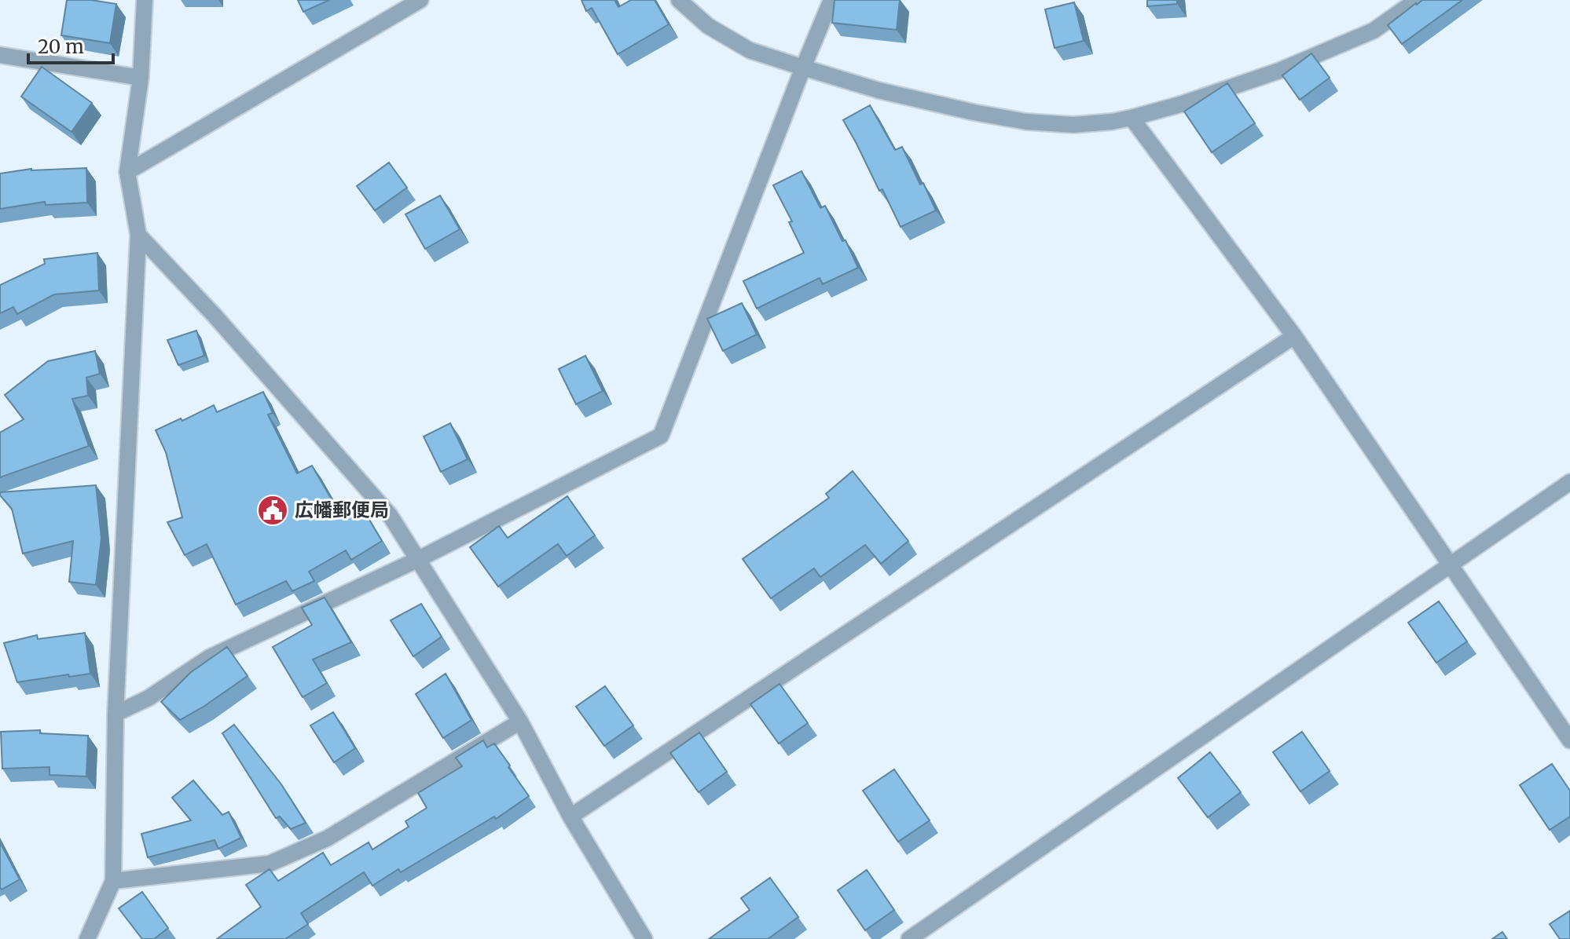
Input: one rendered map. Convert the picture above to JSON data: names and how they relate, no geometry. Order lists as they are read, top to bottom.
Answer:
{
  "places": {
    "public building": ["広幡郵便局"]
  },
  "scale_bar": "20 m"
}
